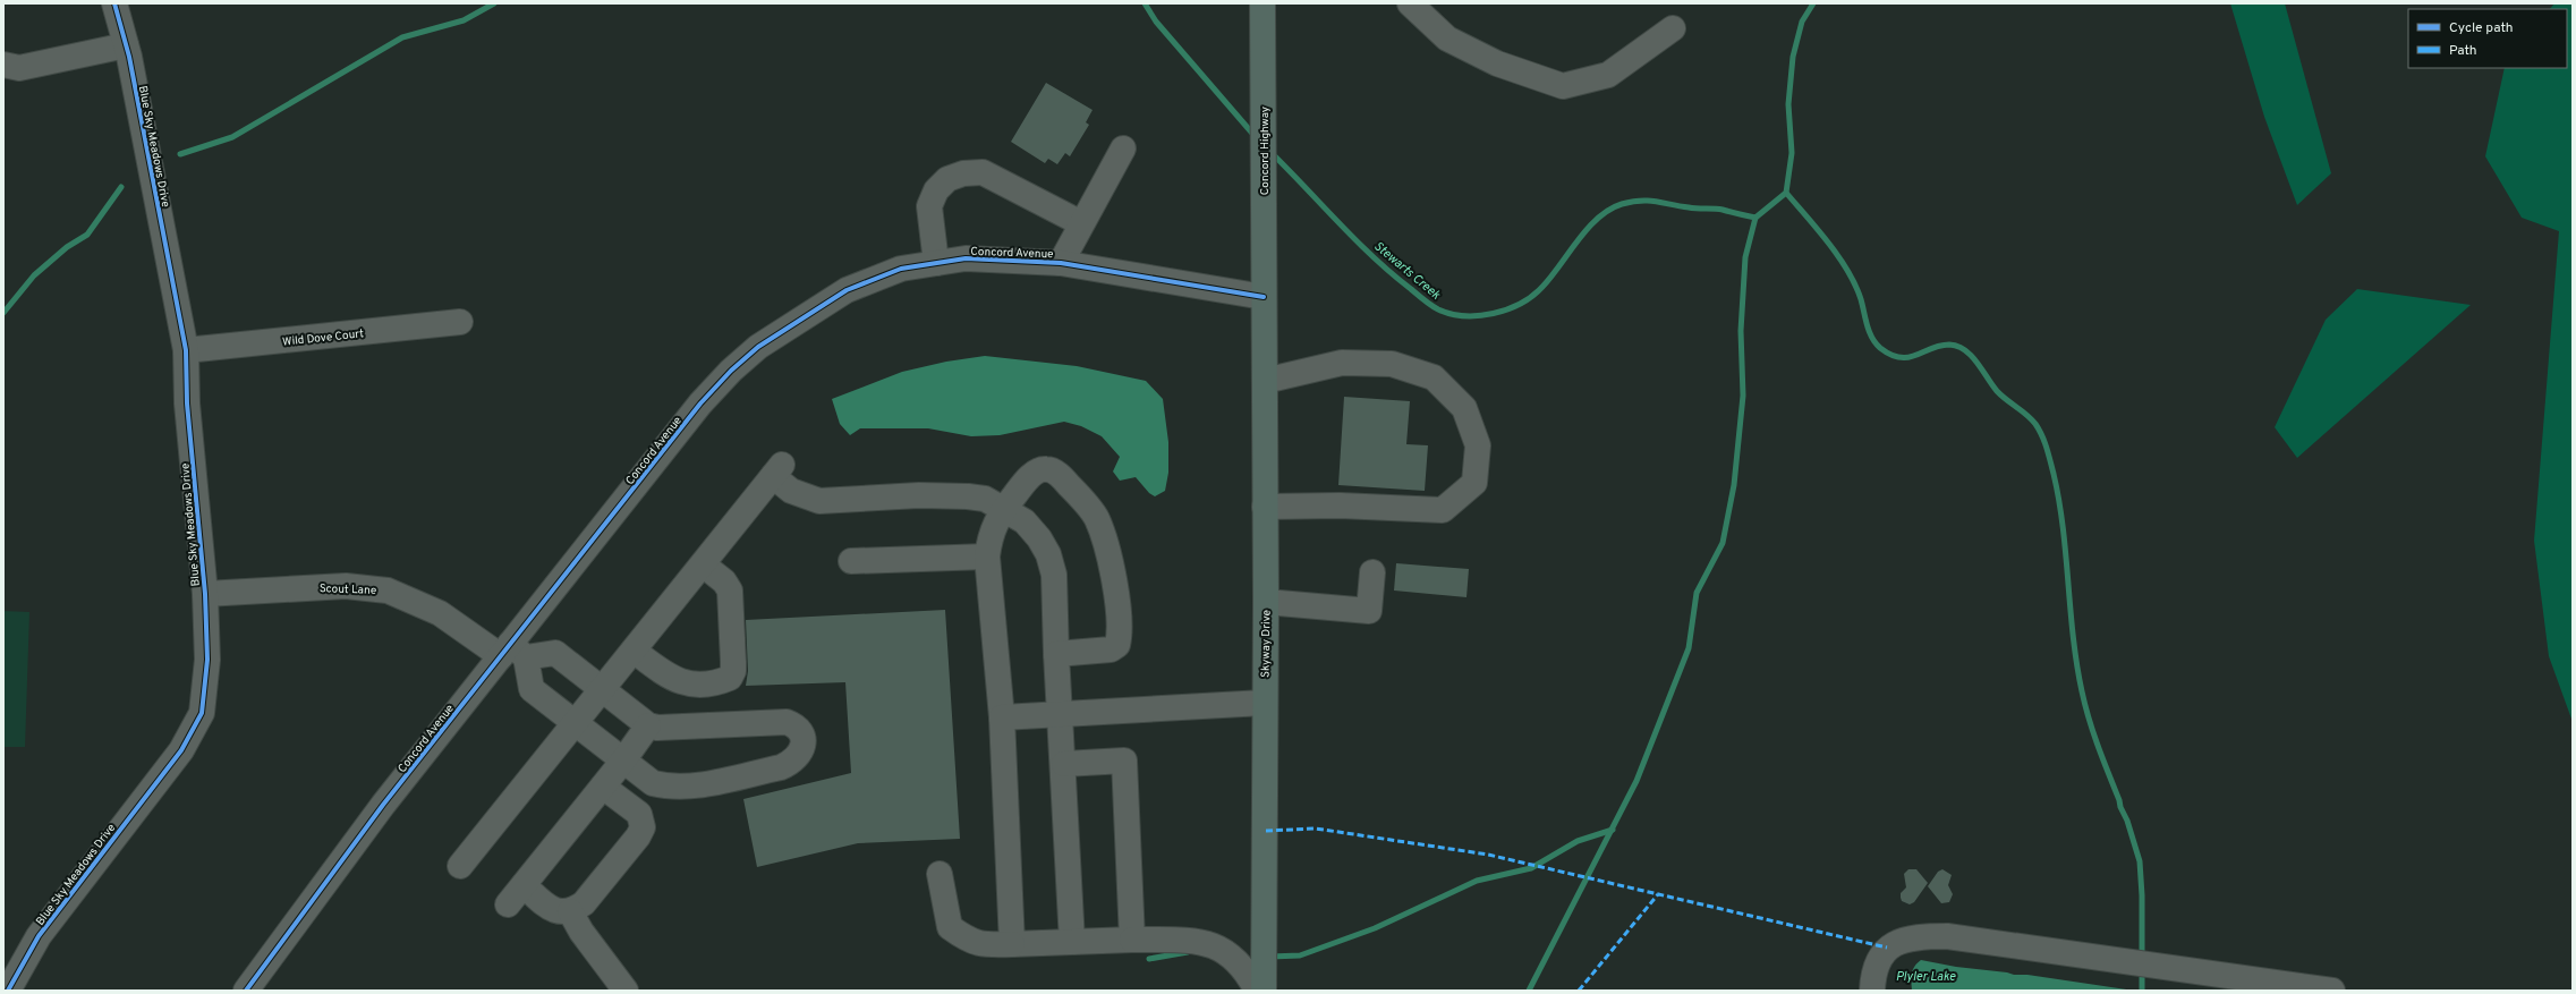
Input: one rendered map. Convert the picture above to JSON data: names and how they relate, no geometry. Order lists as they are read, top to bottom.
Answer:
{
  "streets": {
    "highway": ["Concord Highway", "Skyway Drive"],
    "street": [
      "Blue Sky Meadows Drive",
      "Concord Avenue",
      "Wild Dove Court",
      "Scout Lane"
    ]
  },
  "crossings": [
    ["Blue Sky Meadows Drive", "Wild Dove Court"],
    ["Blue Sky Meadows Drive", "Scout Lane"],
    ["Concord Highway", "Concord Avenue"],
    ["Concord Highway", "Skyway Drive"],
    ["Concord Avenue", "Scout Lane"],
    ["Concord Avenue", "Skyway Drive"]
  ],
  "water": ["Stewarts Creek", "Plyler Lake"],
  "legend": ["Cycle path", "Path"]
}
